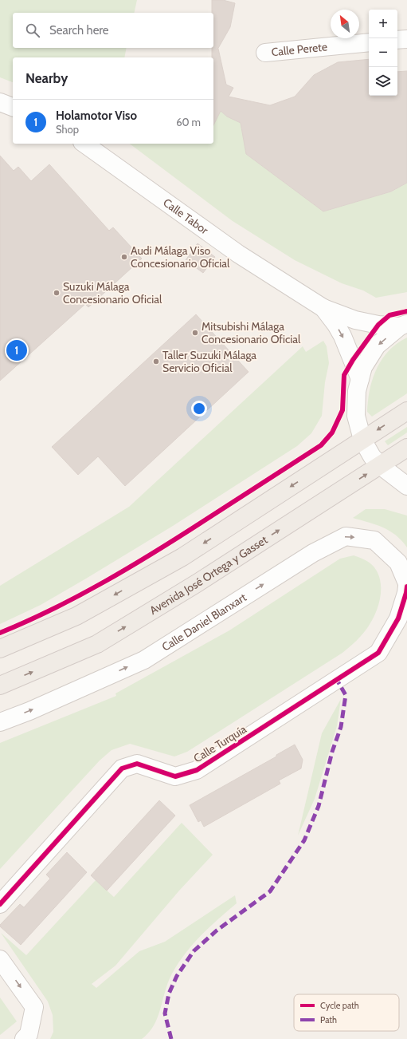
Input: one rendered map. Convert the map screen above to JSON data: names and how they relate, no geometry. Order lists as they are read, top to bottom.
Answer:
{
  "streets": {
    "main road": ["Avenida José Ortega y Gasset"],
    "street": [
      "Calle Perete",
      "Calle Tabor",
      "Calle Daniel Blanxart",
      "Calle Turquía"
    ]
  },
  "one_way": ["Calle Daniel Blanxart"],
  "places": [
    "Audi Málaga Viso Concesionario Oficial",
    "Suzuki Málaga Concesionario Oficial",
    "Mitsubishi Málaga Concesionario Oficial",
    "Taller Suzuki Málaga Servicio Oficial"
  ],
  "legend": ["Cycle path", "Path"],
  "north": "top left",
  "page": {
    "map_buttons": ["+", "−"],
    "search": "Search here",
    "heading": "Nearby",
    "list": [
      {
        "mark": "1",
        "name": "Holamotor Viso",
        "note": "Shop",
        "value": "60 m"
      }
    ],
    "pins": "1"
  }
}
